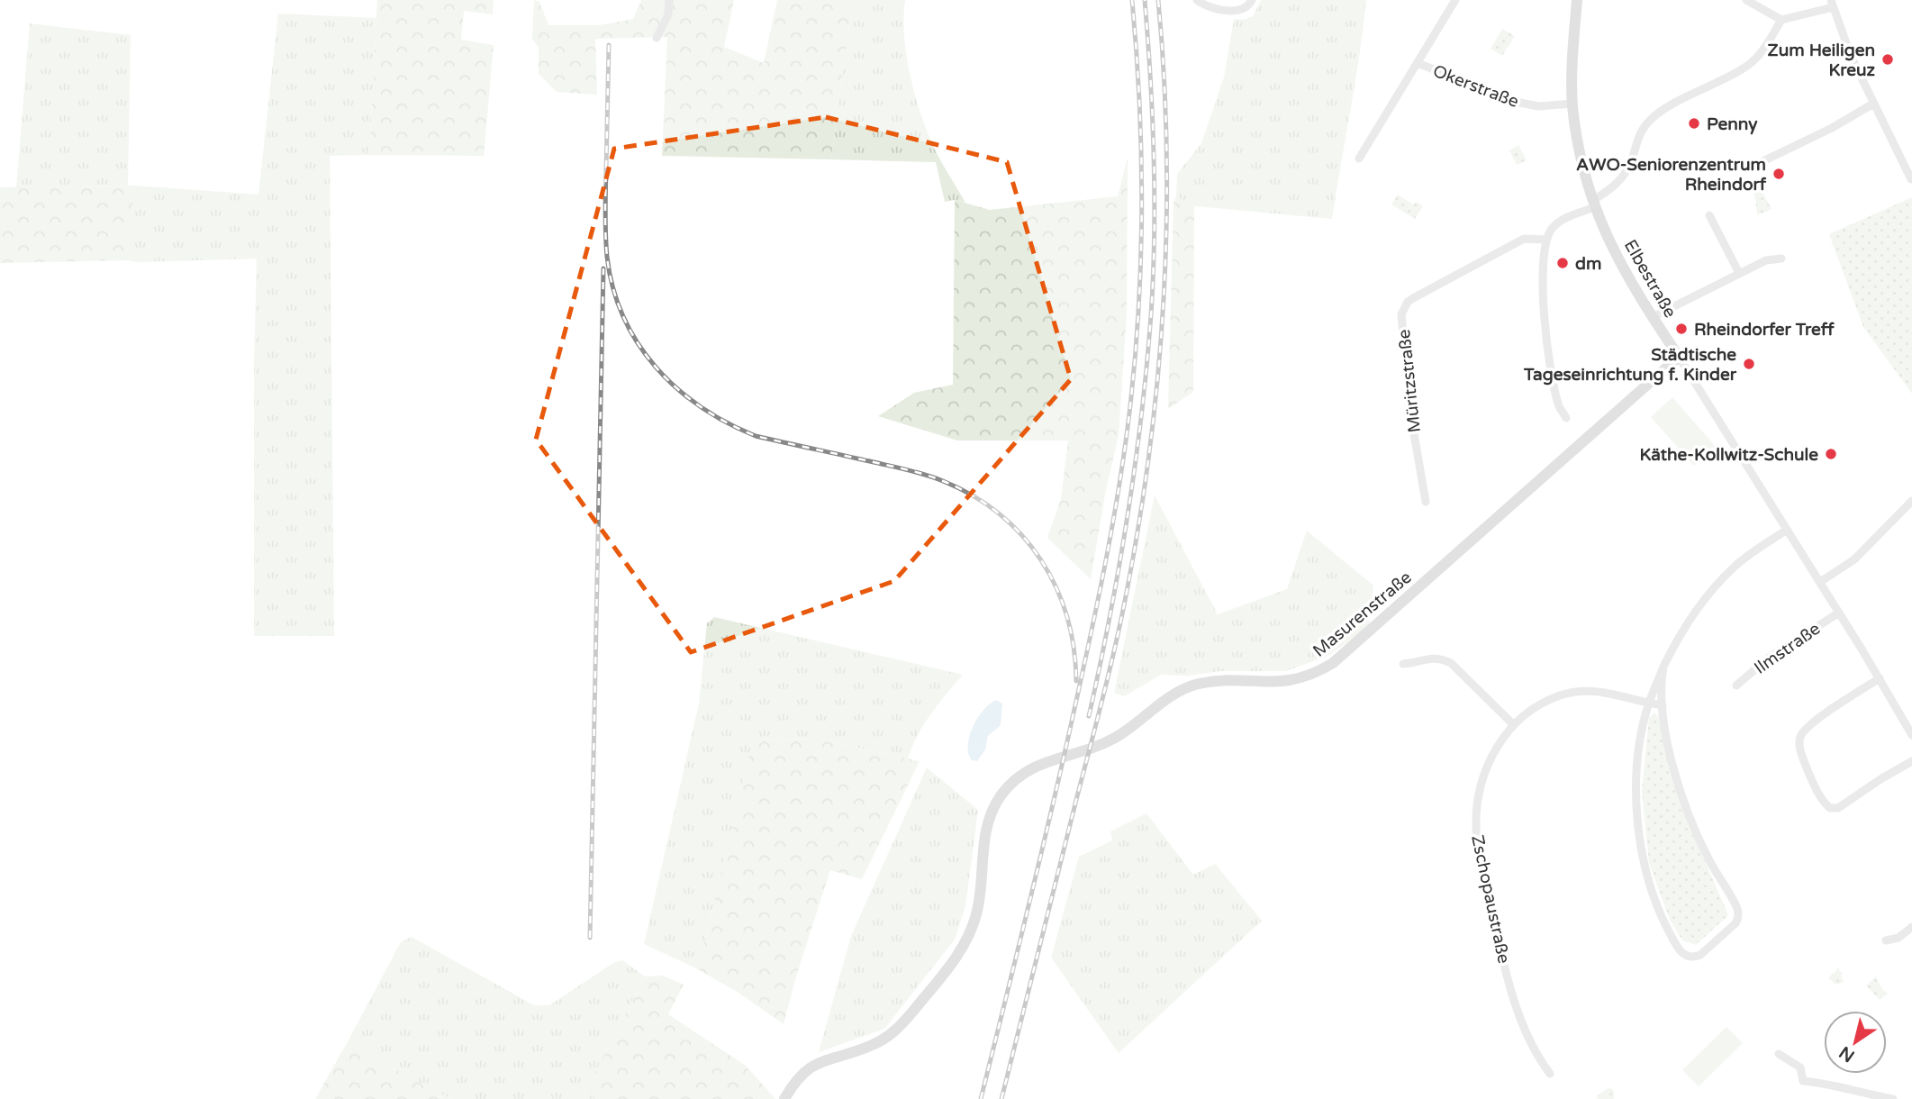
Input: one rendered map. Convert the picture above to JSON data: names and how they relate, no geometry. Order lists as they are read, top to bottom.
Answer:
{
  "streets": {
    "main road": ["Elbestraße", "Masurenstraße"],
    "street": [
      "Okerstraße",
      "Müritzstraße",
      "Ilmstraße",
      "Zschopaustraße"
    ]
  },
  "crossings": [
    ["Okerstraße", "Elbestraße"],
    ["Elbestraße", "Masurenstraße"],
    ["Elbestraße", "Ilmstraße"]
  ],
  "places": [
    "Zum Heiligen Kreuz",
    "Penny",
    "AWO-Seniorenzentrum Rheindorf",
    "dm",
    "Rheindorfer Treff",
    "Städtische Tageseinrichtung f. Kinder",
    "Käthe-Kollwitz-Schule"
  ],
  "north": "bottom left"
}
